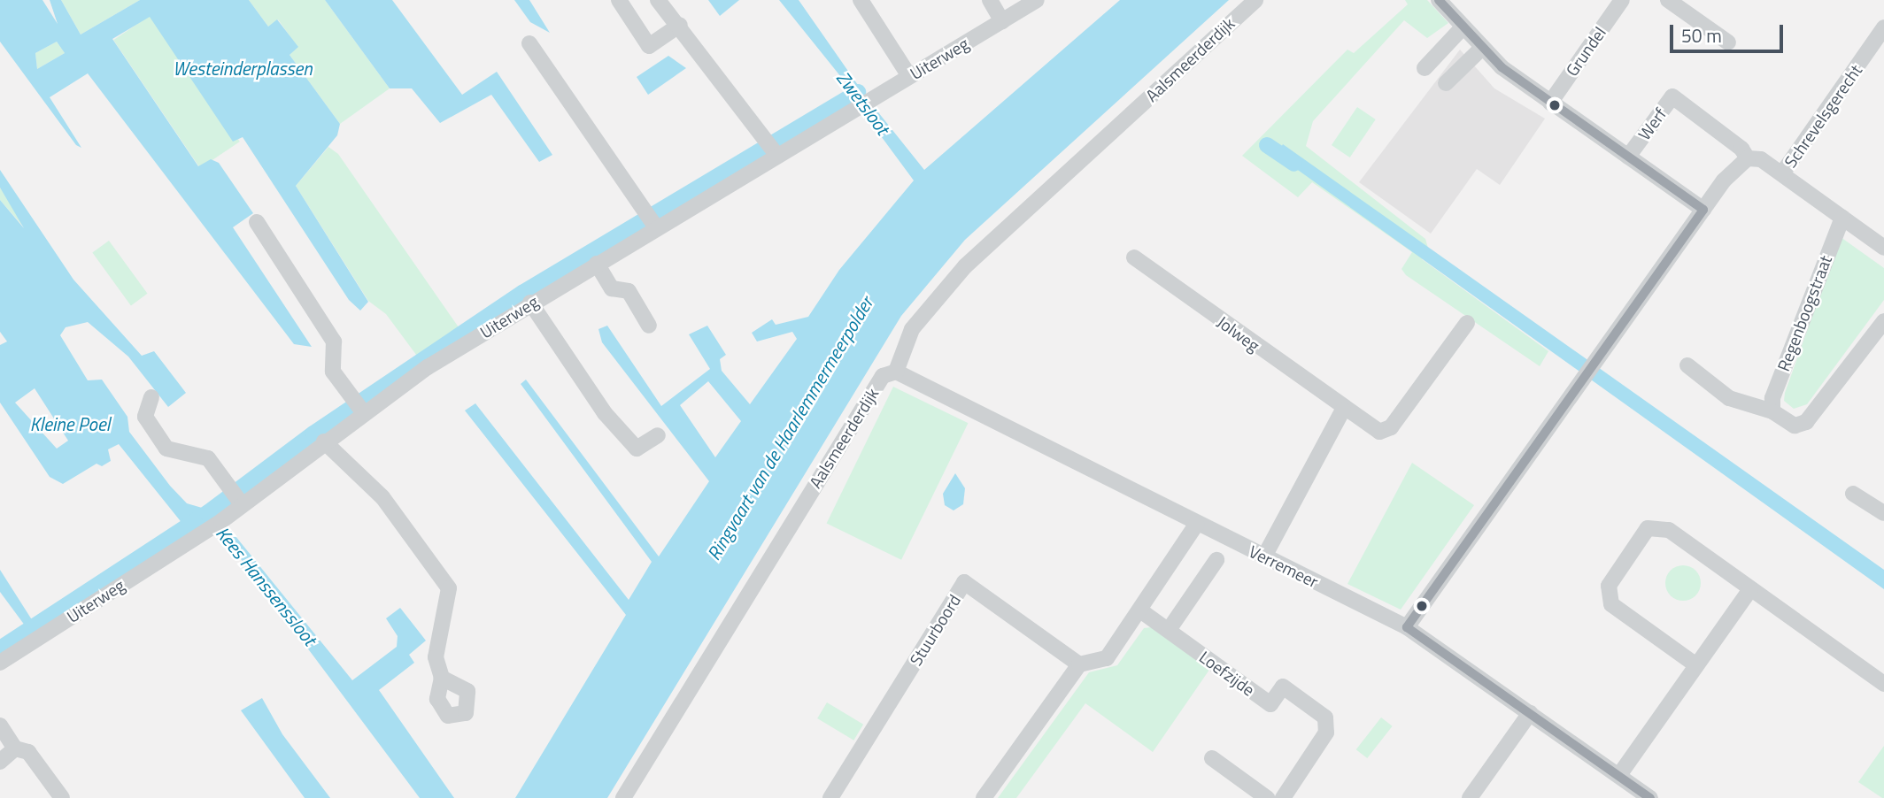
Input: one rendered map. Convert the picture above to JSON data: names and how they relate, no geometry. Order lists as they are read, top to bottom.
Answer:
{
  "streets": {
    "street": [
      "Grundel",
      "Uiterweg",
      "Aalsmeerderdijk",
      "Schrevelsgerecht",
      "Werf",
      "Regenboogstraat",
      "Jolweg",
      "Verremeer",
      "Stuurboord",
      "Loefzijde"
    ]
  },
  "crossings": [
    ["Aalsmeerderdijk", "Verremeer"]
  ],
  "water": [
    "Westeinderplassen",
    "Zwetsloot",
    "Kleine Poel",
    "Ringvaart van de Haarlemmermeerpolder",
    "Kees Hanssenssloot"
  ],
  "scale_bar": "50 m"
}
